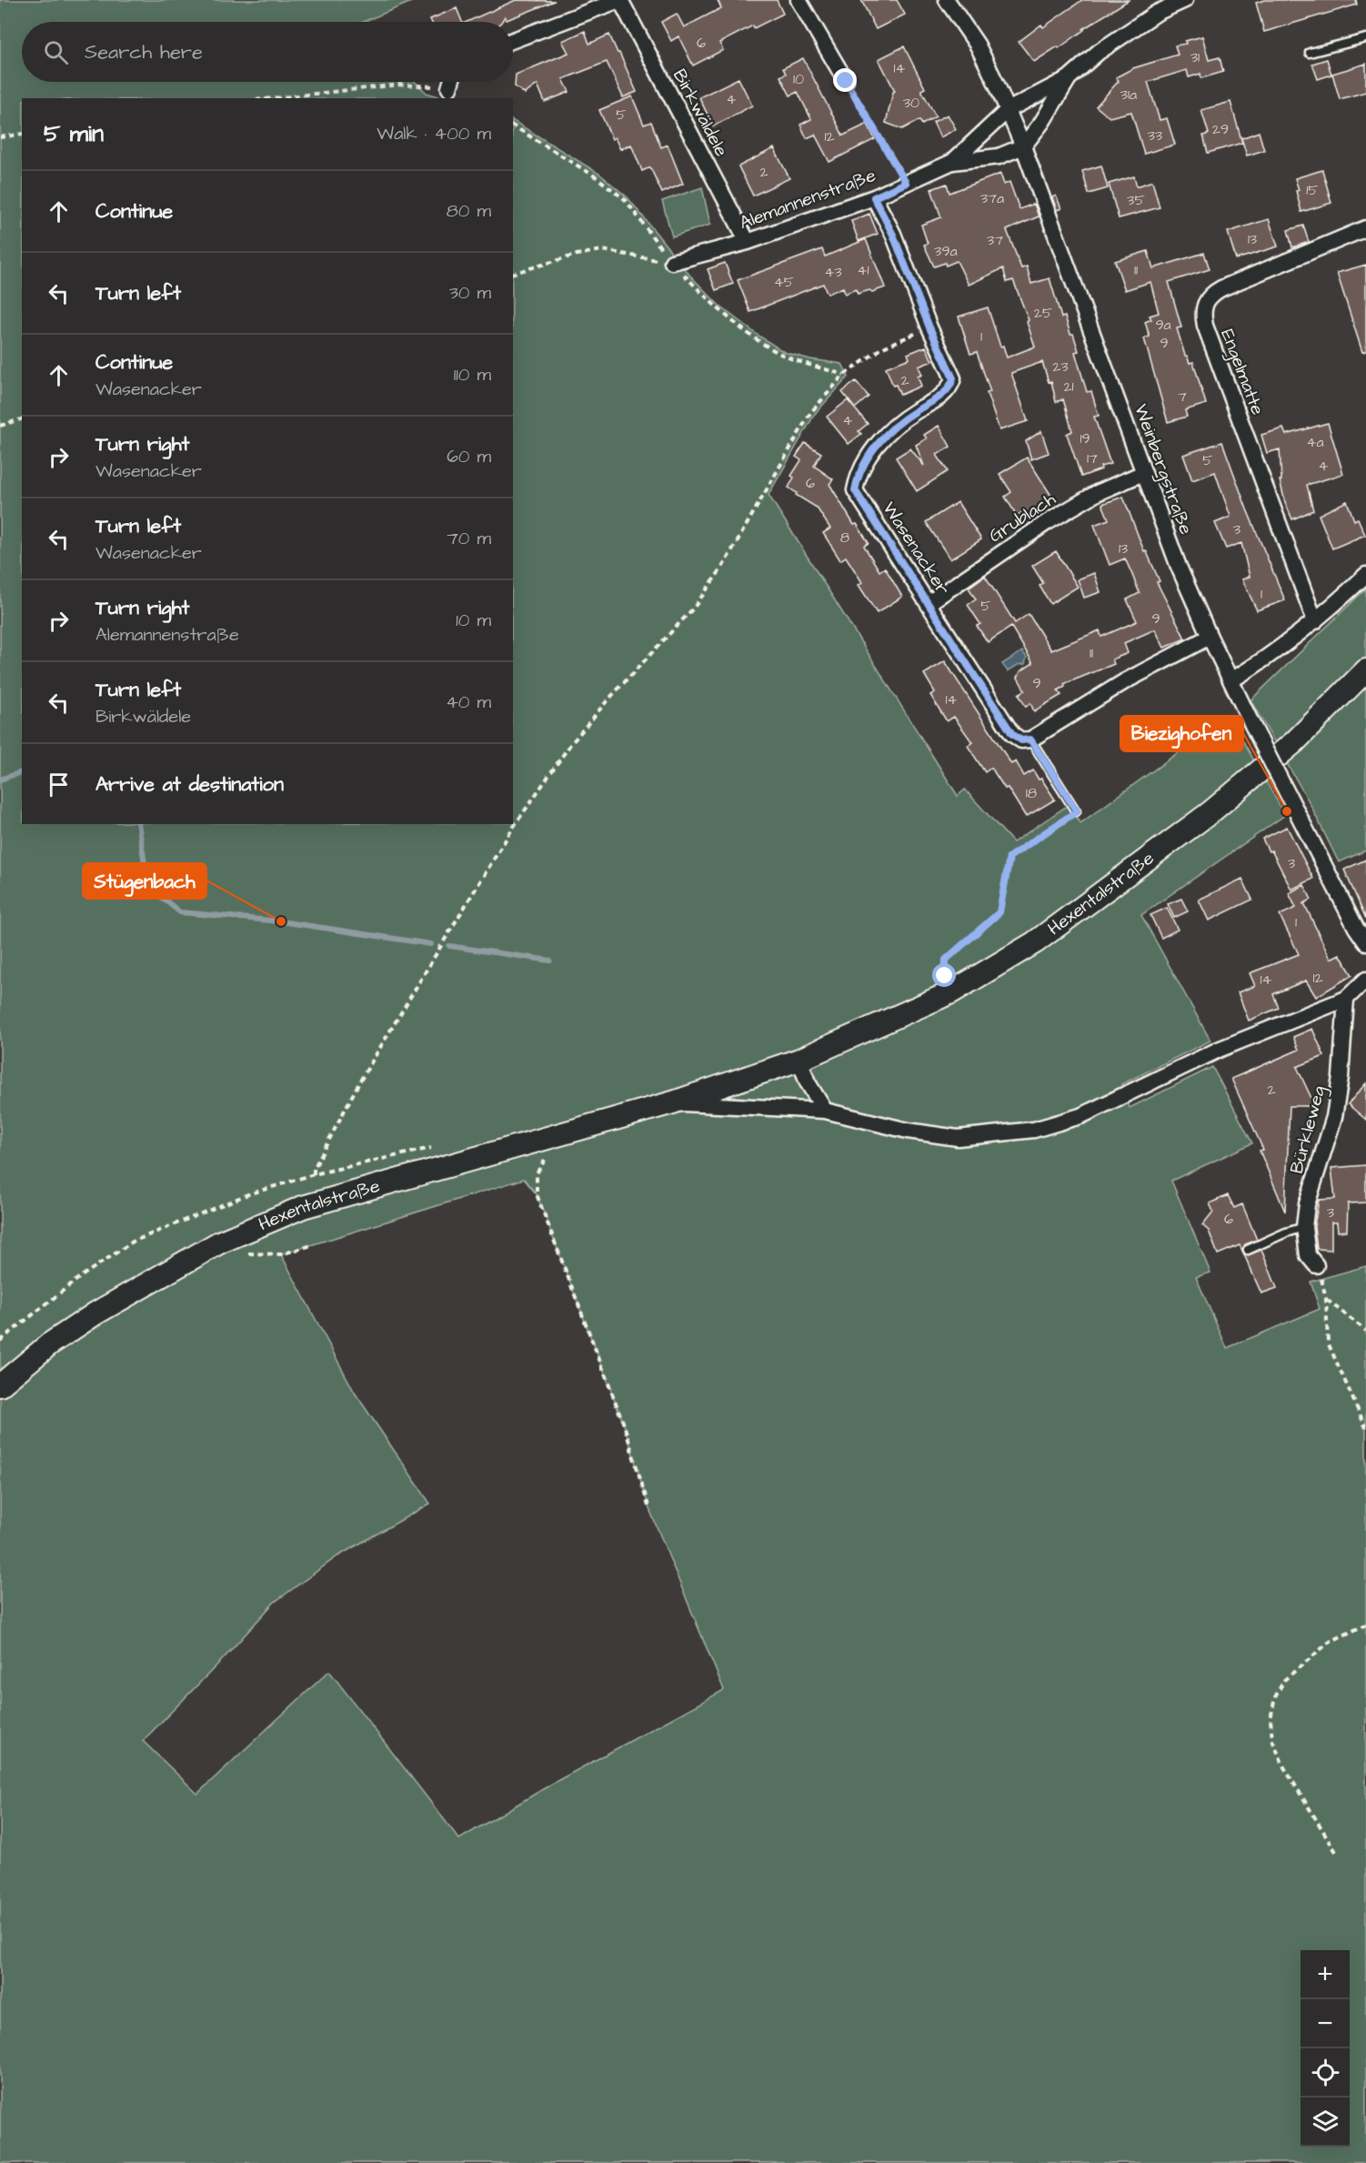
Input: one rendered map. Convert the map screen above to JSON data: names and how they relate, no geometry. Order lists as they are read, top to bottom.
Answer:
{
  "streets": {
    "main road": ["Hexentalstraße"],
    "street": [
      "Birkwäldele",
      "Alemannenstraße",
      "Engelmatte",
      "Weinbergstraße",
      "Grublach",
      "Wasenacker",
      "Bürkleweg"
    ]
  },
  "crossings": [
    ["Birkwäldele", "Alemannenstraße"],
    ["Alemannenstraße", "Weinbergstraße"],
    ["Alemannenstraße", "Wasenacker"],
    ["Weinbergstraße", "Grublach"],
    ["Grublach", "Wasenacker"],
    ["Hexentalstraße", "Bürkleweg"]
  ],
  "places": ["Biezighofen", "Stügenbach"],
  "house_numbers": [
    "6",
    "31",
    "14",
    "10",
    "31a",
    "4",
    "30",
    "5",
    "29",
    "33",
    "12",
    "2",
    "15",
    "37a",
    "35",
    "13",
    "37",
    "39a",
    "41",
    "11",
    "43",
    "45",
    "25",
    "9a",
    "1",
    "9",
    "23",
    "2",
    "21",
    "7",
    "4",
    "19",
    "4a",
    "17",
    "5",
    "4",
    "6",
    "3",
    "8",
    "13",
    "1",
    "5",
    "9",
    "11",
    "9",
    "14",
    "18",
    "3",
    "1",
    "12",
    "14",
    "2",
    "3",
    "6"
  ],
  "page": {
    "search": "Search here",
    "heading": ["5 min", "Walk · 400 m"],
    "list": [
      ["Continue", "80 m"],
      ["Turn left", "30 m"],
      ["Continue", "Wasenacker", "110 m"],
      ["Turn right", "Wasenacker", "60 m"],
      ["Turn left", "Wasenacker", "70 m"],
      ["Turn right", "Alemannenstraße", "10 m"],
      ["Turn left", "Birkwäldele", "40 m"],
      "Arrive at destination"
    ],
    "map_buttons": ["+", "−"]
  }
}
